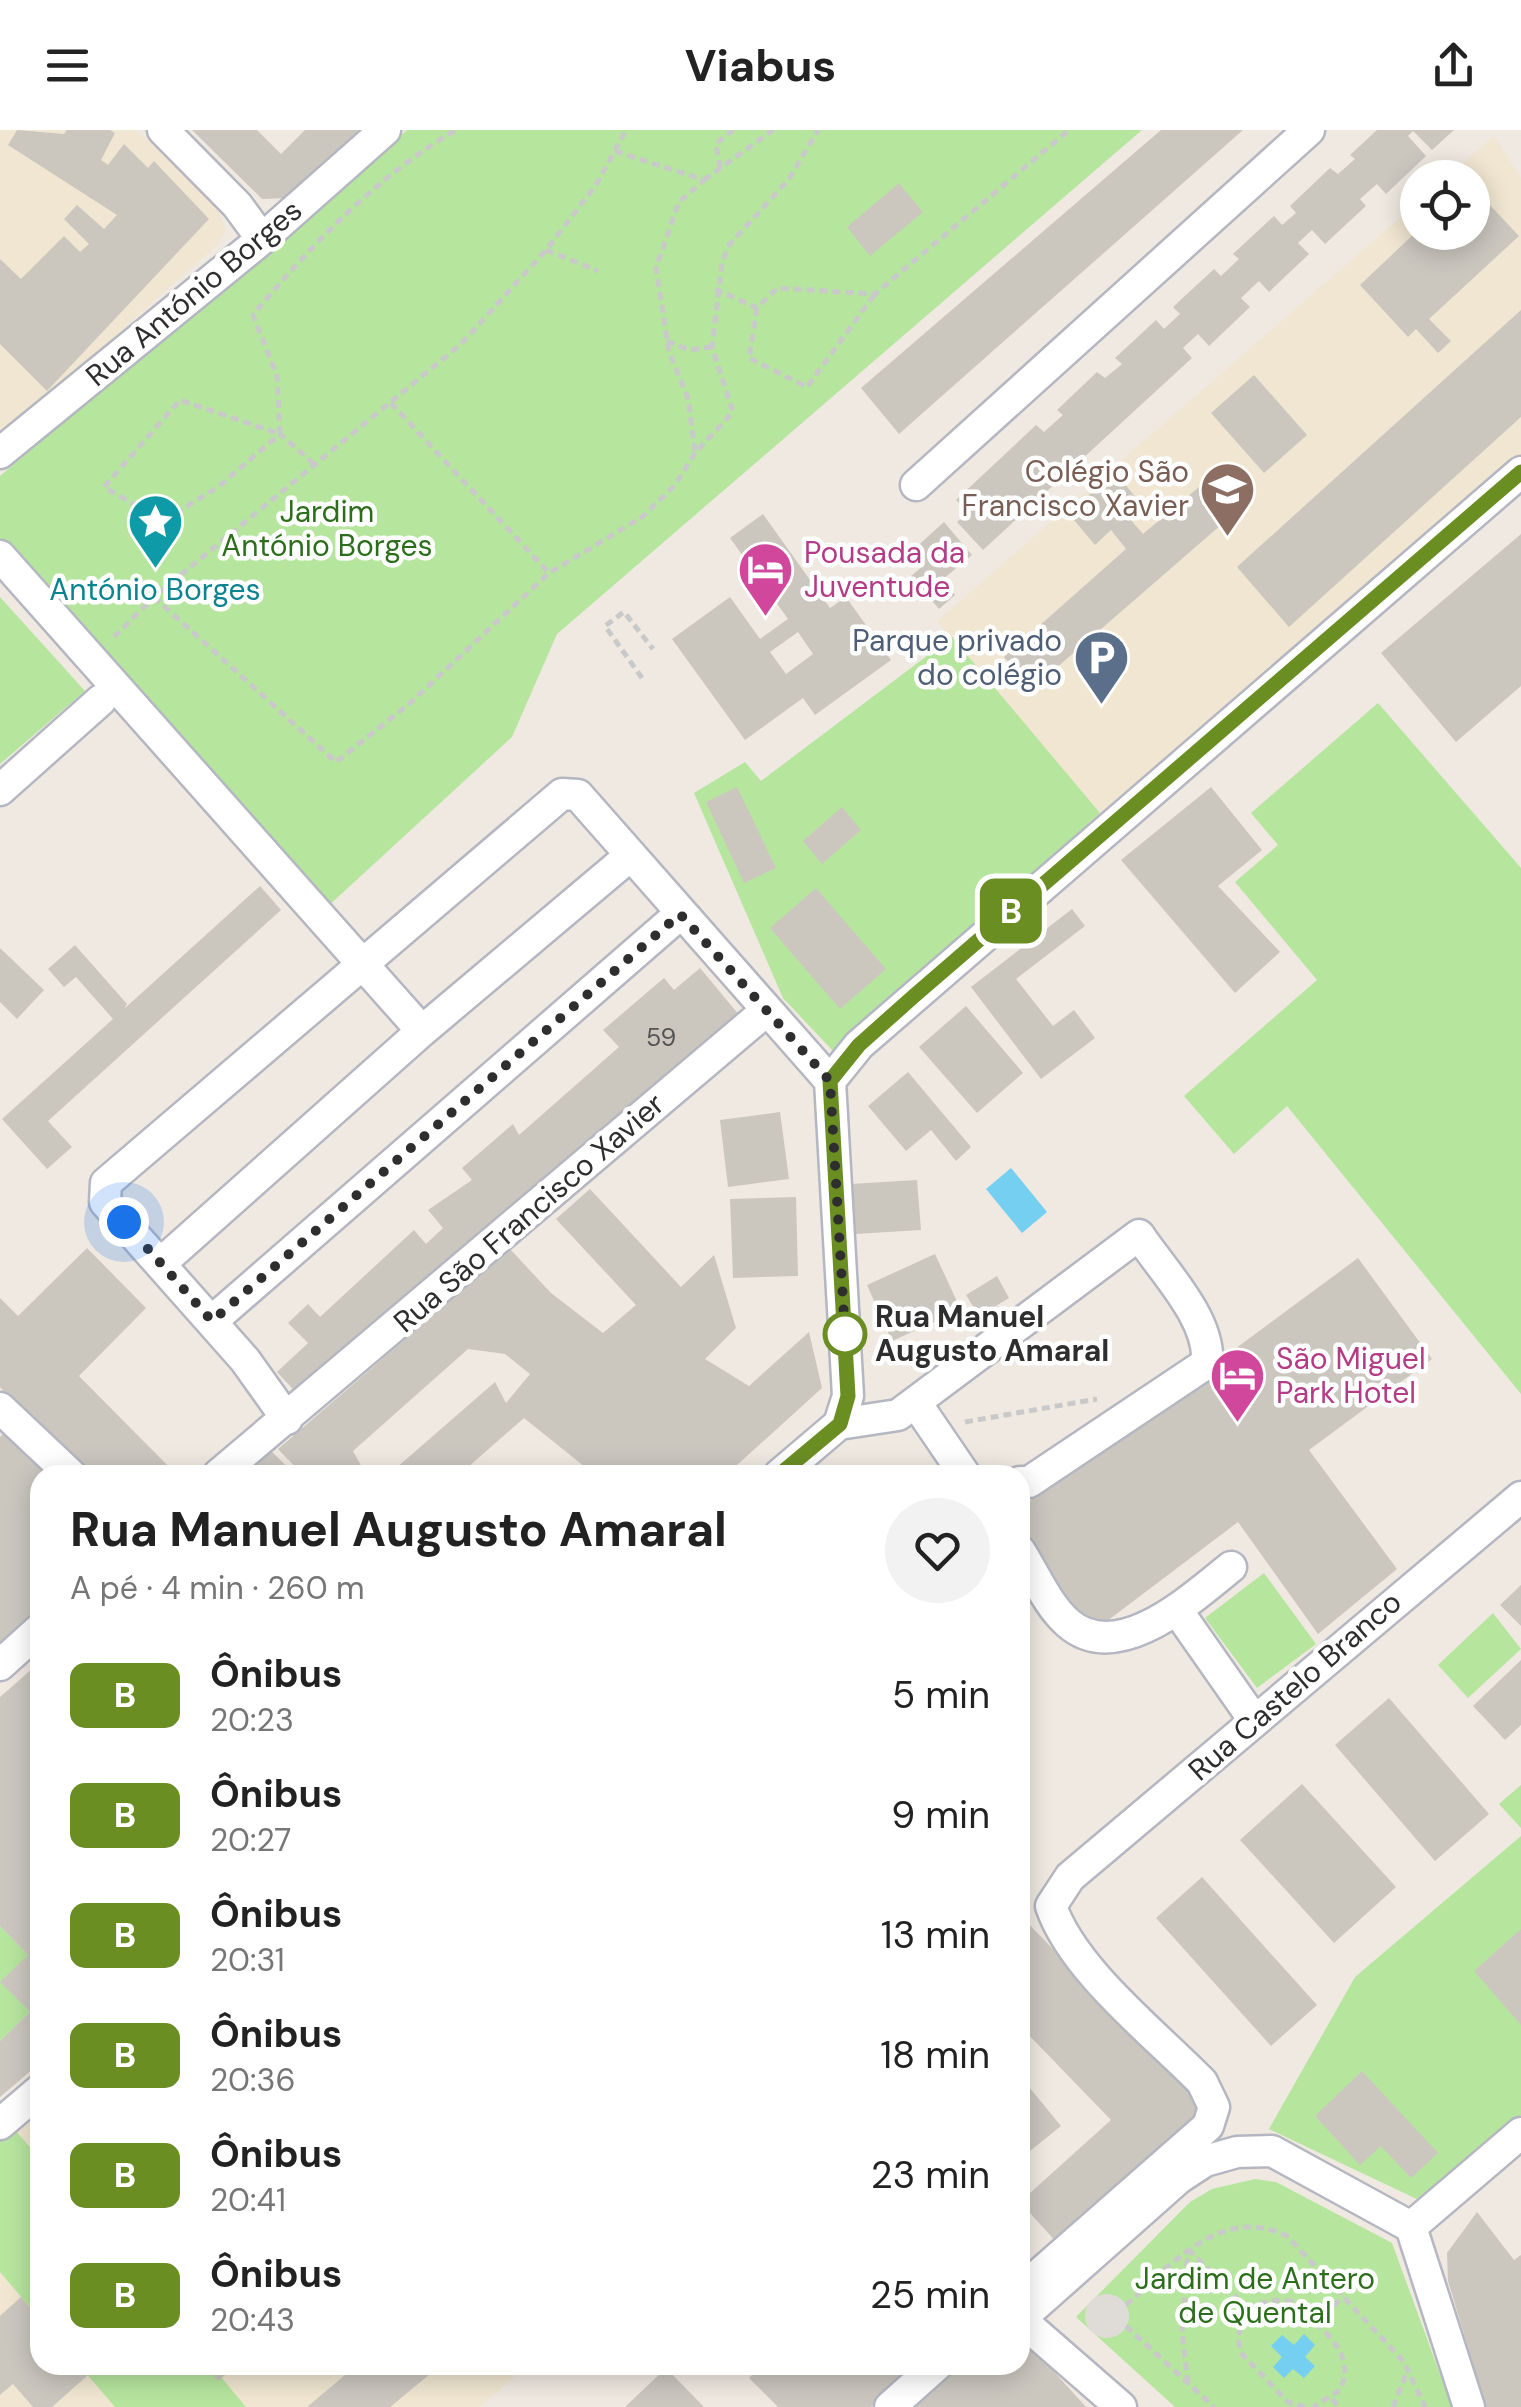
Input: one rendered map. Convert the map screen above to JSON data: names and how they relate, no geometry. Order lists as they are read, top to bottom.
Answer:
{
  "streets": {
    "street": ["Rua António Borges", "Rua São Francisco Xavier", "Rua Castelo Branco"]
  },
  "parks": ["Jardim António Borges", "Jardim de Antero de Quental"],
  "places": {
    "school or university": ["Colégio São Francisco Xavier"],
    "place": ["António Borges"],
    "hotel": ["Pousada da Juventude", "São Miguel Park Hotel"],
    "parking": ["Parque privado do colégio"],
    "other": ["Rua Manuel Augusto Amaral"]
  },
  "lines": ["bus line B"],
  "house_numbers": ["59"],
  "page": {
    "header": "Viabus",
    "on_map": "B",
    "heading": ["Rua Manuel Augusto Amaral", "A pé · 4 min · 260 m"],
    "list": [
      {
        "mark": "B",
        "name": "Ônibus",
        "note": "20:23",
        "value": "5 min"
      },
      {
        "mark": "B",
        "name": "Ônibus",
        "note": "20:27",
        "value": "9 min"
      },
      {
        "mark": "B",
        "name": "Ônibus",
        "note": "20:31",
        "value": "13 min"
      },
      {
        "mark": "B",
        "name": "Ônibus",
        "note": "20:36",
        "value": "18 min"
      },
      {
        "mark": "B",
        "name": "Ônibus",
        "note": "20:41",
        "value": "23 min"
      },
      {
        "mark": "B",
        "name": "Ônibus",
        "note": "20:43",
        "value": "25 min"
      }
    ]
  }
}
